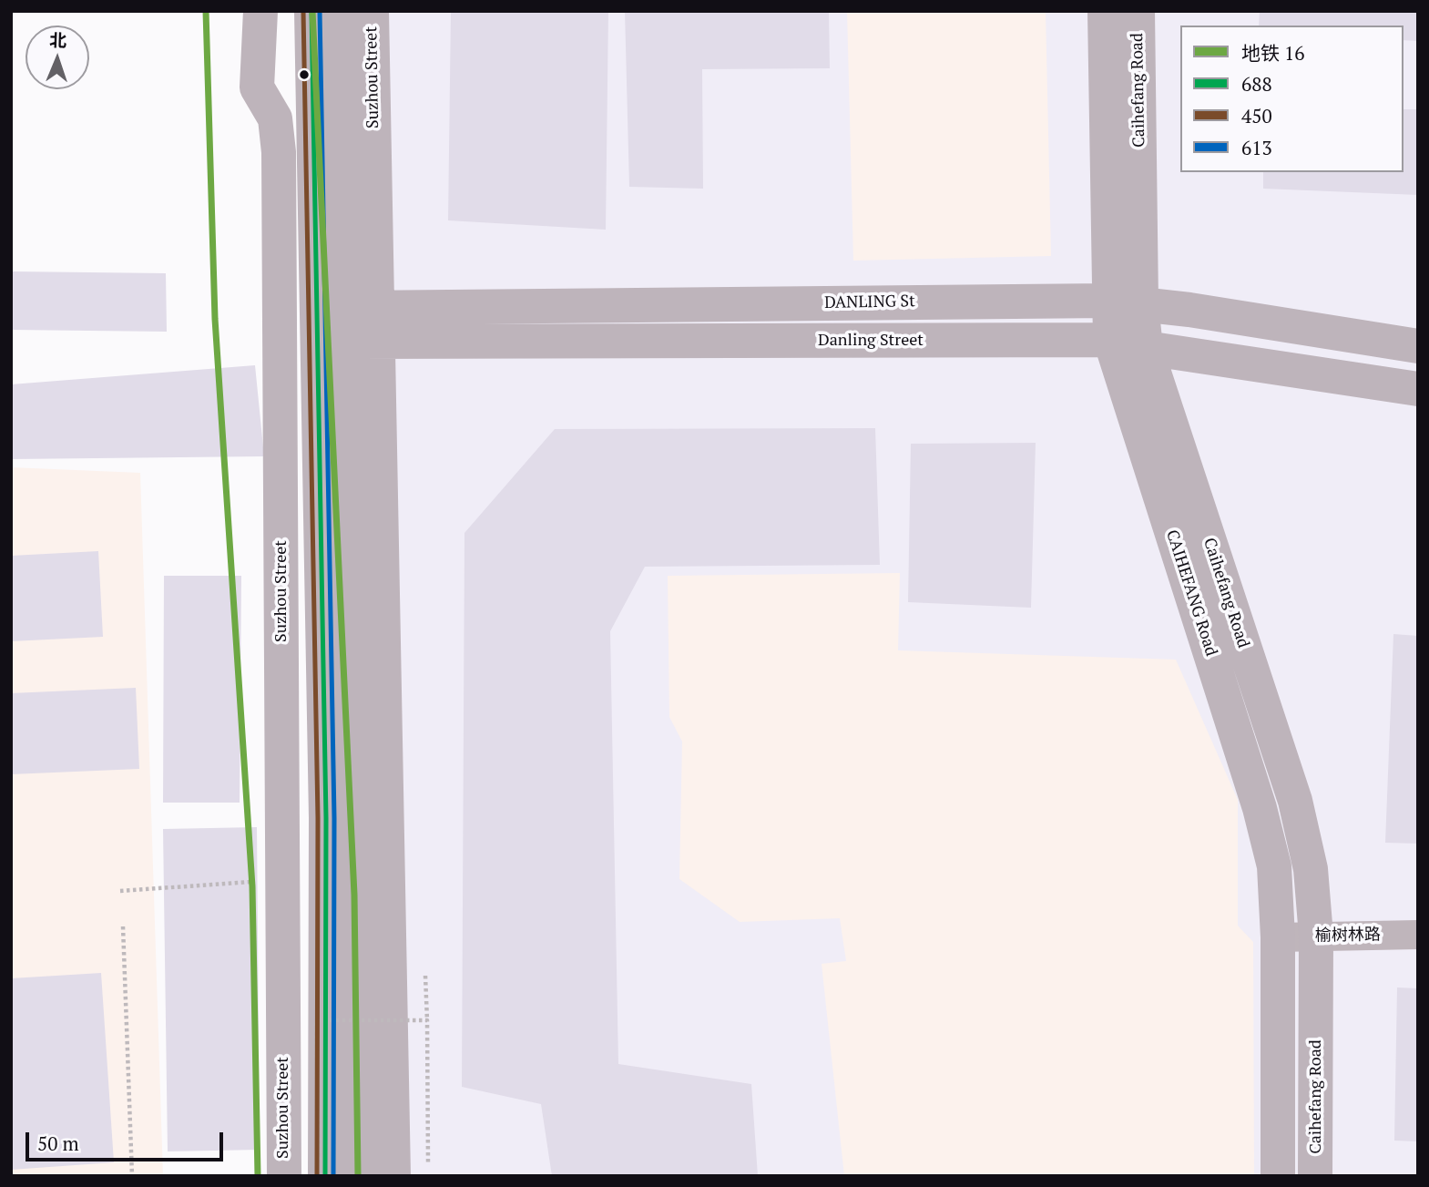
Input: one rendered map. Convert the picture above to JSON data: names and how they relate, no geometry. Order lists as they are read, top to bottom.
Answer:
{
  "streets": {
    "street": [
      "Suzhou Street",
      "Caihefang Road",
      "DANLING St",
      "Danling Street",
      "CAIHEFANG Road",
      "榆树林路"
    ]
  },
  "crossings": [
    ["Suzhou Street", "DANLING St"],
    ["Suzhou Street", "Danling Street"],
    ["Caihefang Road", "DANLING St"],
    ["Caihefang Road", "Danling Street"],
    ["Caihefang Road", "榆树林路"],
    ["DANLING St", "Danling Street"],
    ["DANLING St", "CAIHEFANG Road"],
    ["Danling Street", "CAIHEFANG Road"],
    ["CAIHEFANG Road", "榆树林路"]
  ],
  "lines": [
    "metro line 16",
    "transit line 688",
    "transit line 450",
    "transit line 613"
  ],
  "legend": [
    "地铁 16",
    "688",
    "450",
    "613"
  ],
  "scale_bar": "50 m",
  "north": "top"
}
